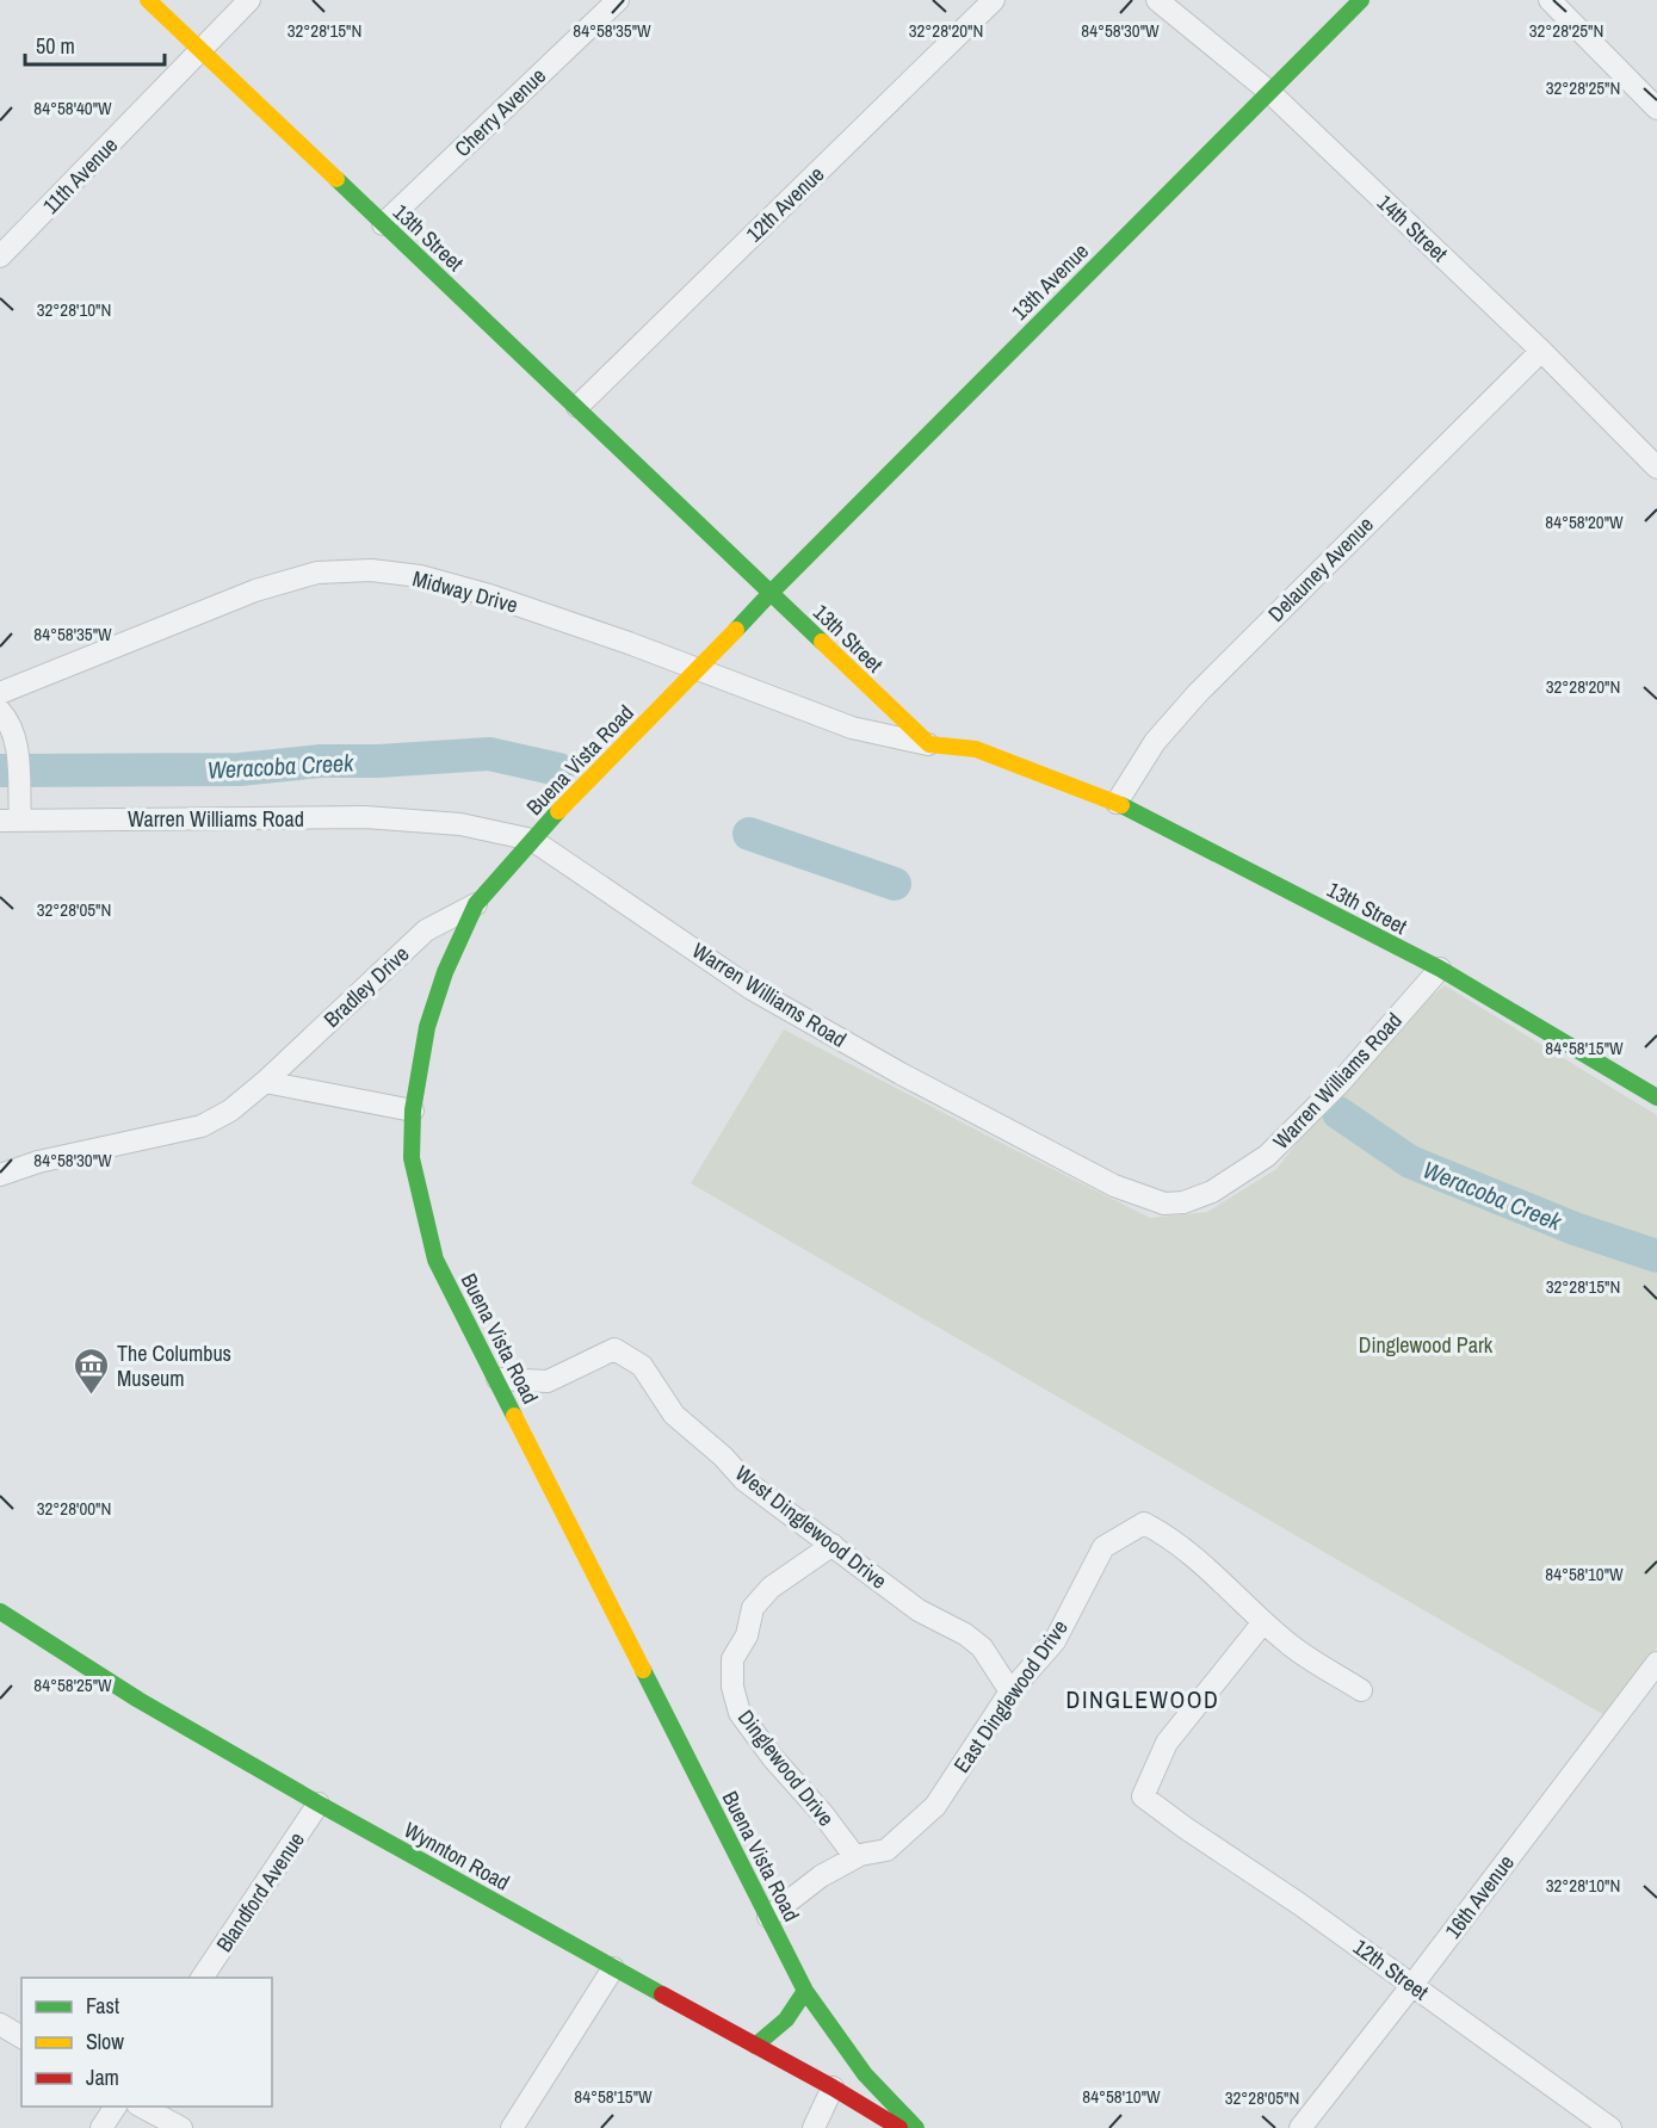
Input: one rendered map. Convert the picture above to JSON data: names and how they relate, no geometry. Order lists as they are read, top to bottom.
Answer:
{
  "streets": {
    "main road": [
      "13th Street",
      "13th Avenue",
      "Buena Vista Road",
      "Wynnton Road"
    ],
    "street": [
      "Cherry Avenue",
      "11th Avenue",
      "12th Avenue",
      "14th Street",
      "Delauney Avenue",
      "Midway Drive",
      "Warren Williams Road",
      "Bradley Drive",
      "West Dinglewood Drive",
      "East Dinglewood Drive",
      "Dinglewood Drive",
      "Blandford Avenue",
      "16th Avenue",
      "12th Street"
    ]
  },
  "crossings": [
    ["Cherry Avenue", "13th Street"],
    ["11th Avenue", "13th Street"],
    ["12th Avenue", "13th Street"],
    ["14th Street", "13th Avenue"],
    ["14th Street", "Delauney Avenue"],
    ["13th Street", "13th Avenue"],
    ["13th Street", "Delauney Avenue"],
    ["13th Street", "Midway Drive"],
    ["13th Street", "Buena Vista Road"],
    ["13th Street", "Warren Williams Road"],
    ["13th Avenue", "Buena Vista Road"],
    ["Midway Drive", "Buena Vista Road"],
    ["Buena Vista Road", "Warren Williams Road"],
    ["Buena Vista Road", "Bradley Drive"],
    ["Buena Vista Road", "West Dinglewood Drive"],
    ["Buena Vista Road", "East Dinglewood Drive"],
    ["West Dinglewood Drive", "East Dinglewood Drive"],
    ["West Dinglewood Drive", "Dinglewood Drive"],
    ["East Dinglewood Drive", "Dinglewood Drive"],
    ["East Dinglewood Drive", "12th Street"],
    ["Wynnton Road", "Blandford Avenue"],
    ["16th Avenue", "12th Street"]
  ],
  "districts": ["DINGLEWOOD"],
  "water": ["Weracoba Creek"],
  "parks": ["Dinglewood Park"],
  "places": {
    "museum": ["The Columbus Museum"]
  },
  "legend": ["Fast", "Slow", "Jam"],
  "scale_bar": "50 m",
  "coordinates": [
    "32°28'15\"N",
    "32°28'20\"N",
    "32°28'25\"N",
    "84°58'35\"W",
    "84°58'30\"W",
    "84°58'40\"W",
    "32°28'10\"N",
    "84°58'20\"W",
    "32°28'05\"N",
    "84°58'15\"W",
    "32°28'00\"N",
    "84°58'10\"W",
    "84°58'25\"W"
  ]
}
